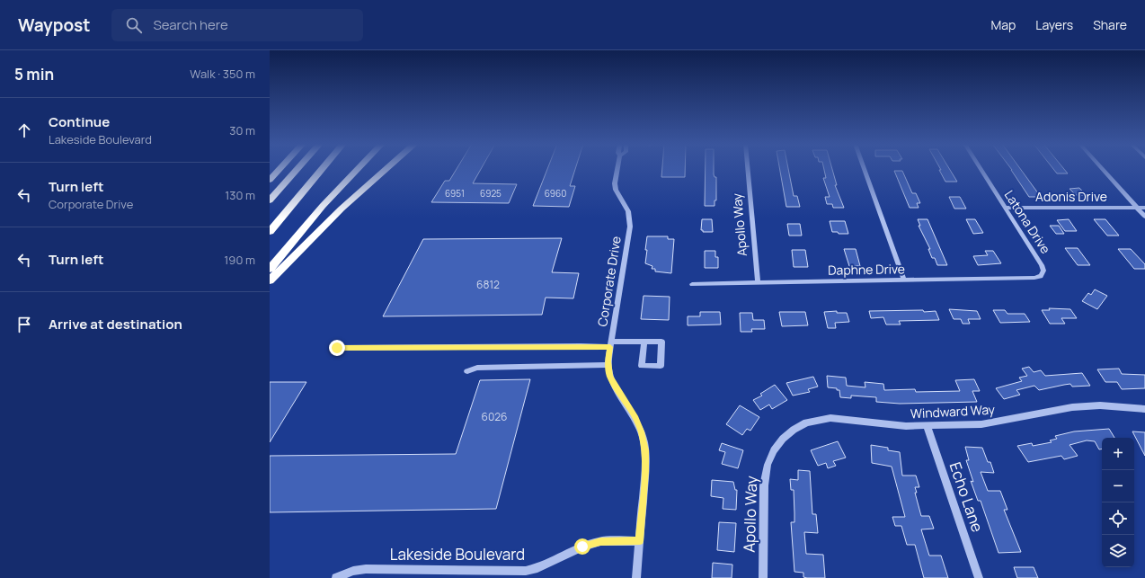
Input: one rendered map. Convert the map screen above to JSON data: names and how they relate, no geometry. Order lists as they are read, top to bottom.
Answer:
{
  "streets": {
    "street": [
      "Adonis Drive",
      "Latona Drive",
      "Apollo Way",
      "Daphne Drive",
      "Corporate Drive",
      "Windward Way",
      "Echo Lane",
      "Lakeside Boulevard"
    ]
  },
  "crossings": [
    ["Adonis Drive", "Latona Drive"],
    ["Latona Drive", "Daphne Drive"],
    ["Apollo Way", "Daphne Drive"],
    ["Apollo Way", "Windward Way"],
    ["Corporate Drive", "Lakeside Boulevard"],
    ["Windward Way", "Echo Lane"]
  ],
  "house_numbers": [
    "6951",
    "6925",
    "6960",
    "6812",
    "6026"
  ],
  "page": {
    "header": "Waypost",
    "search": "Search here",
    "nav": ["Map", "Layers", "Share"],
    "heading": ["5 min", "Walk · 350 m"],
    "list": [
      ["Continue", "Lakeside Boulevard", "30 m"],
      ["Turn left", "Corporate Drive", "130 m"],
      ["Turn left", "190 m"],
      "Arrive at destination"
    ],
    "map_buttons": ["+", "−"]
  }
}
